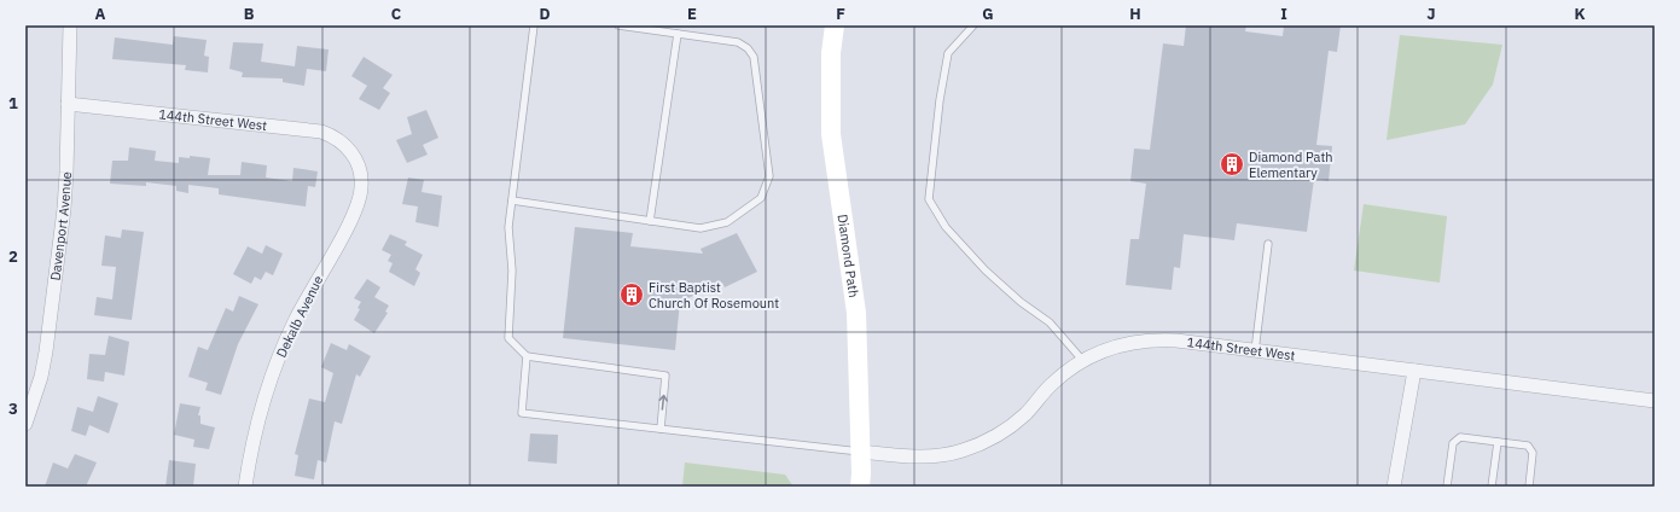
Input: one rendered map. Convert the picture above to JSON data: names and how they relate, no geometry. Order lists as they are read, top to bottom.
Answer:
{
  "streets": {
    "street": [
      "144th Street West",
      "Davenport Avenue",
      "Diamond Path",
      "Dekalb Avenue"
    ]
  },
  "crossings": [
    ["144th Street West", "Davenport Avenue"],
    ["144th Street West", "Diamond Path"],
    ["144th Street West", "Dekalb Avenue"]
  ],
  "places": {
    "building": ["Diamond Path Elementary", "First Baptist Church Of Rosemount"]
  },
  "grid": {
    "columns": [
      "A",
      "B",
      "C",
      "D",
      "E",
      "F",
      "G",
      "H",
      "I",
      "J",
      "K"
    ],
    "rows": ["1", "2", "3"]
  }
}
